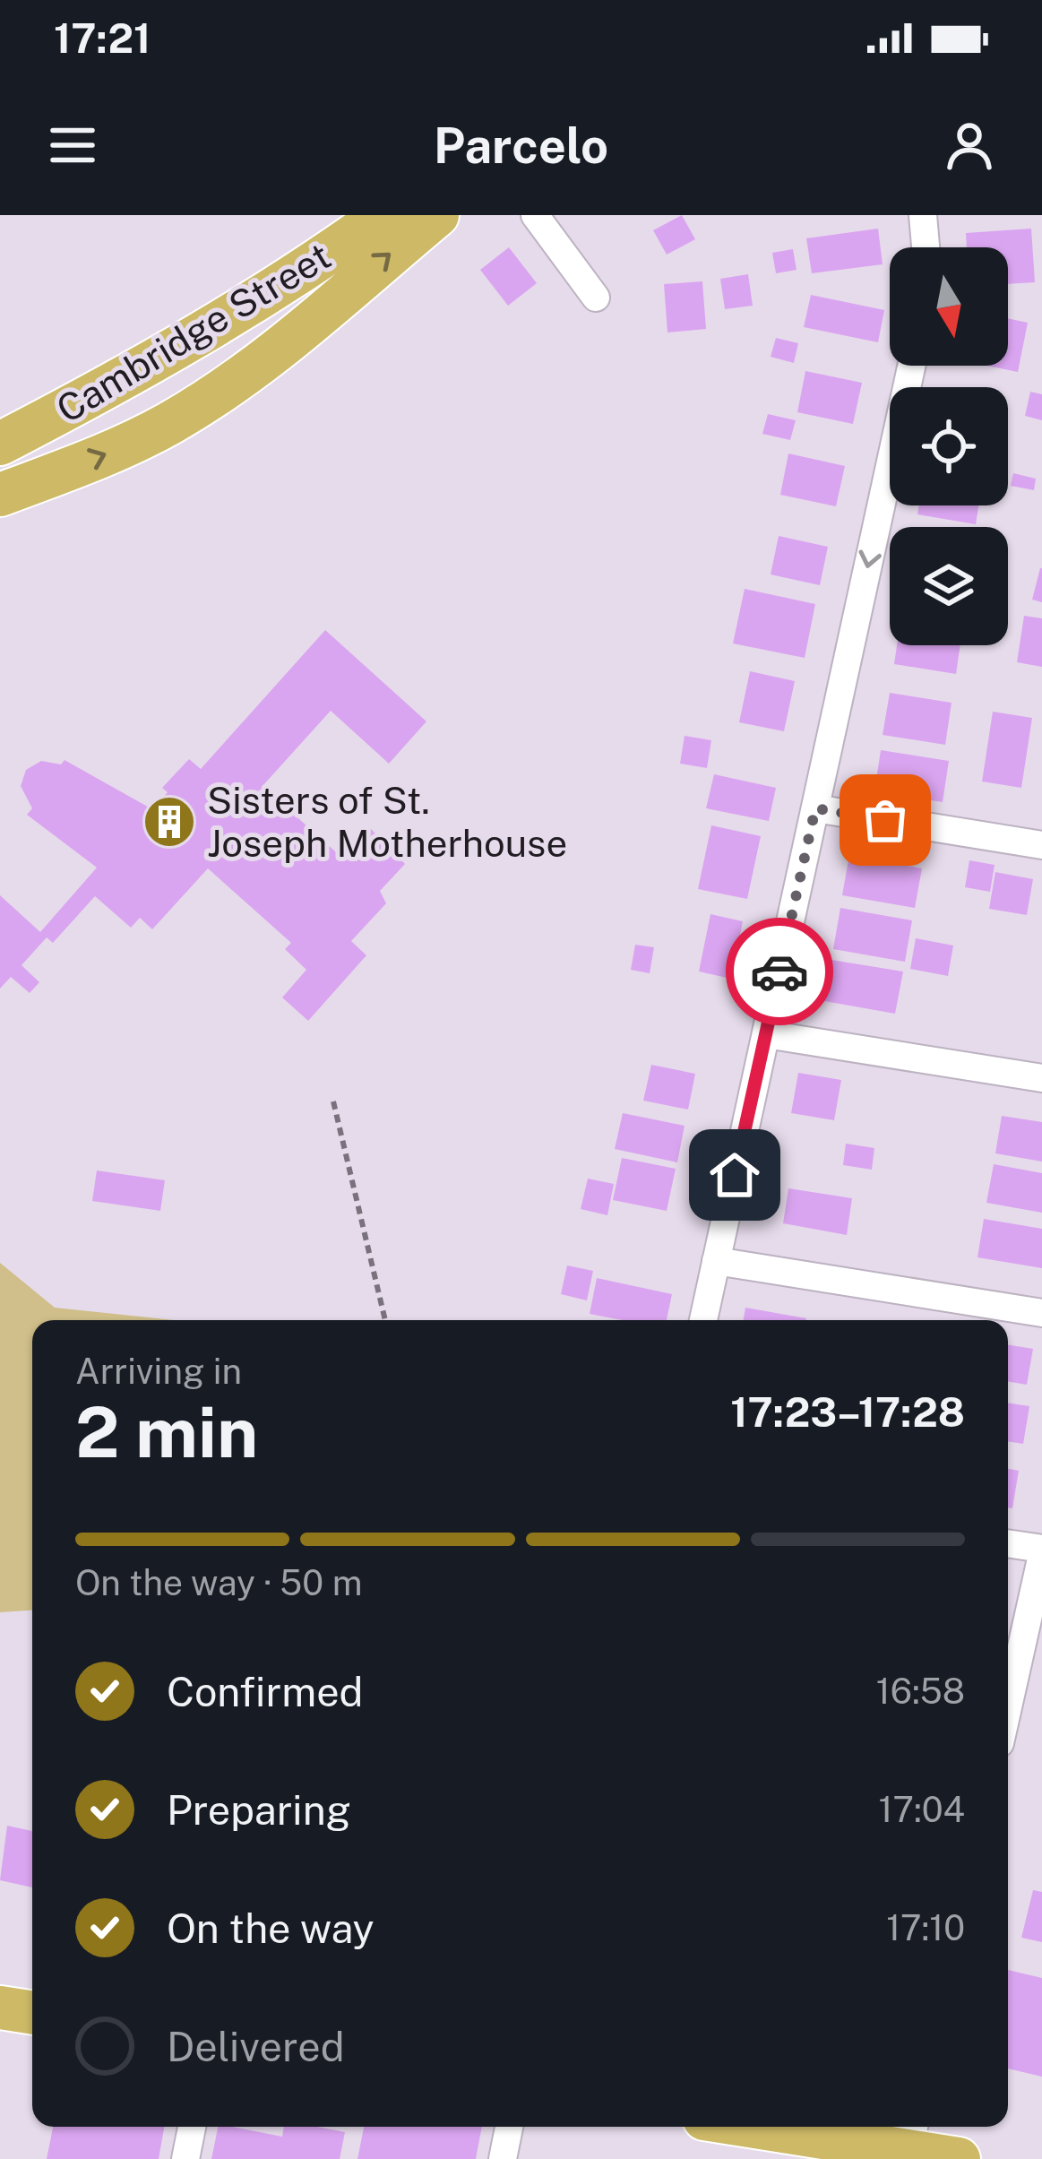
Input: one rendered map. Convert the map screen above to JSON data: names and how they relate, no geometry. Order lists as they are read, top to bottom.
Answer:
{
  "streets": {
    "main road": ["Cambridge Street"]
  },
  "places": {
    "building": ["Sisters of St. Joseph Motherhouse"]
  },
  "north": "bottom",
  "page": {
    "status": "17:21",
    "header": "Parcelo",
    "heading": ["2 min", "Arriving in", "17:23–17:28"],
    "bar": "On the way · 50 m",
    "list": [
      ["Confirmed", "16:58"],
      ["Preparing", "17:04"],
      ["On the way", "17:10"],
      "Delivered"
    ]
  }
}
